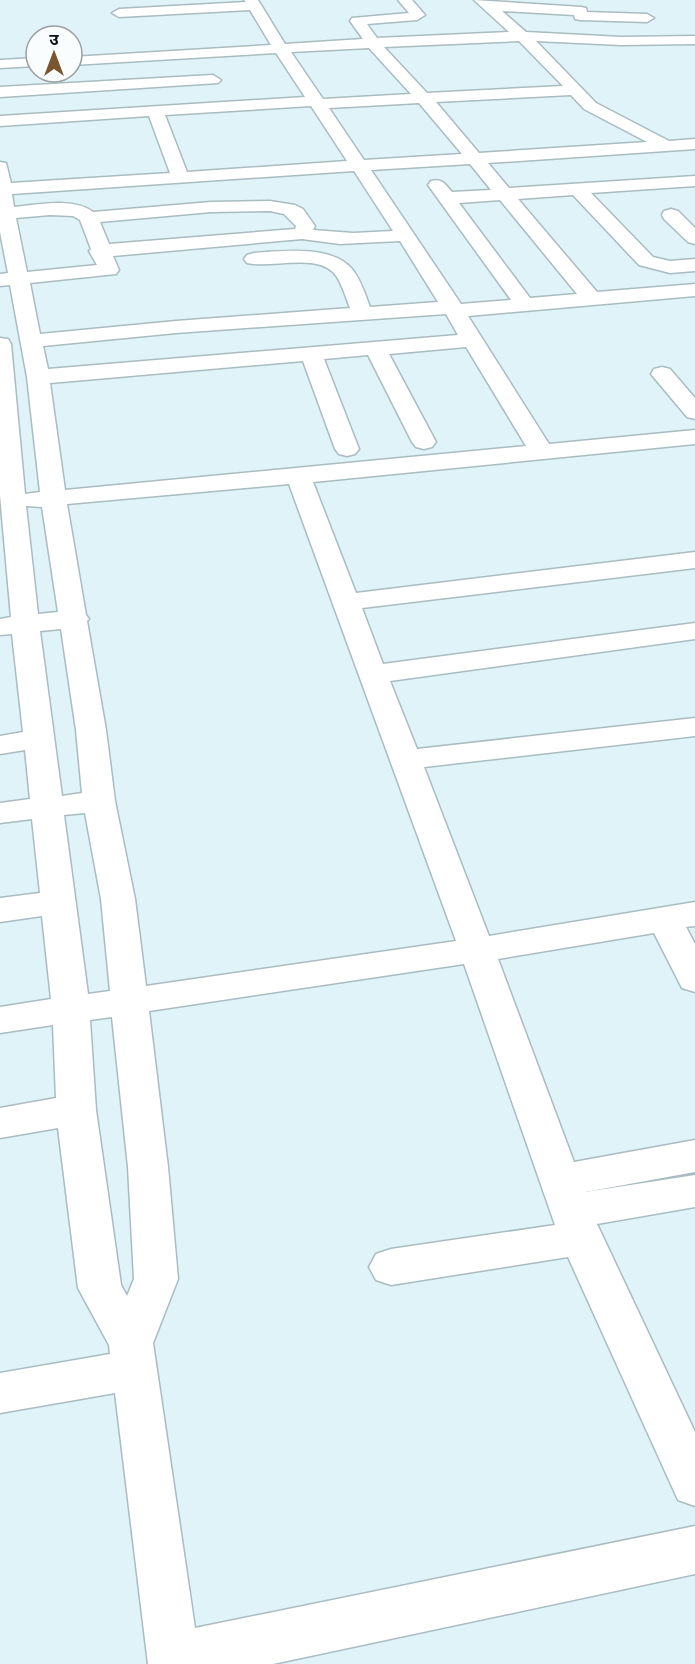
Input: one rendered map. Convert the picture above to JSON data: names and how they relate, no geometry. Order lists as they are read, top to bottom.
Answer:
{
  "north": "top"
}
